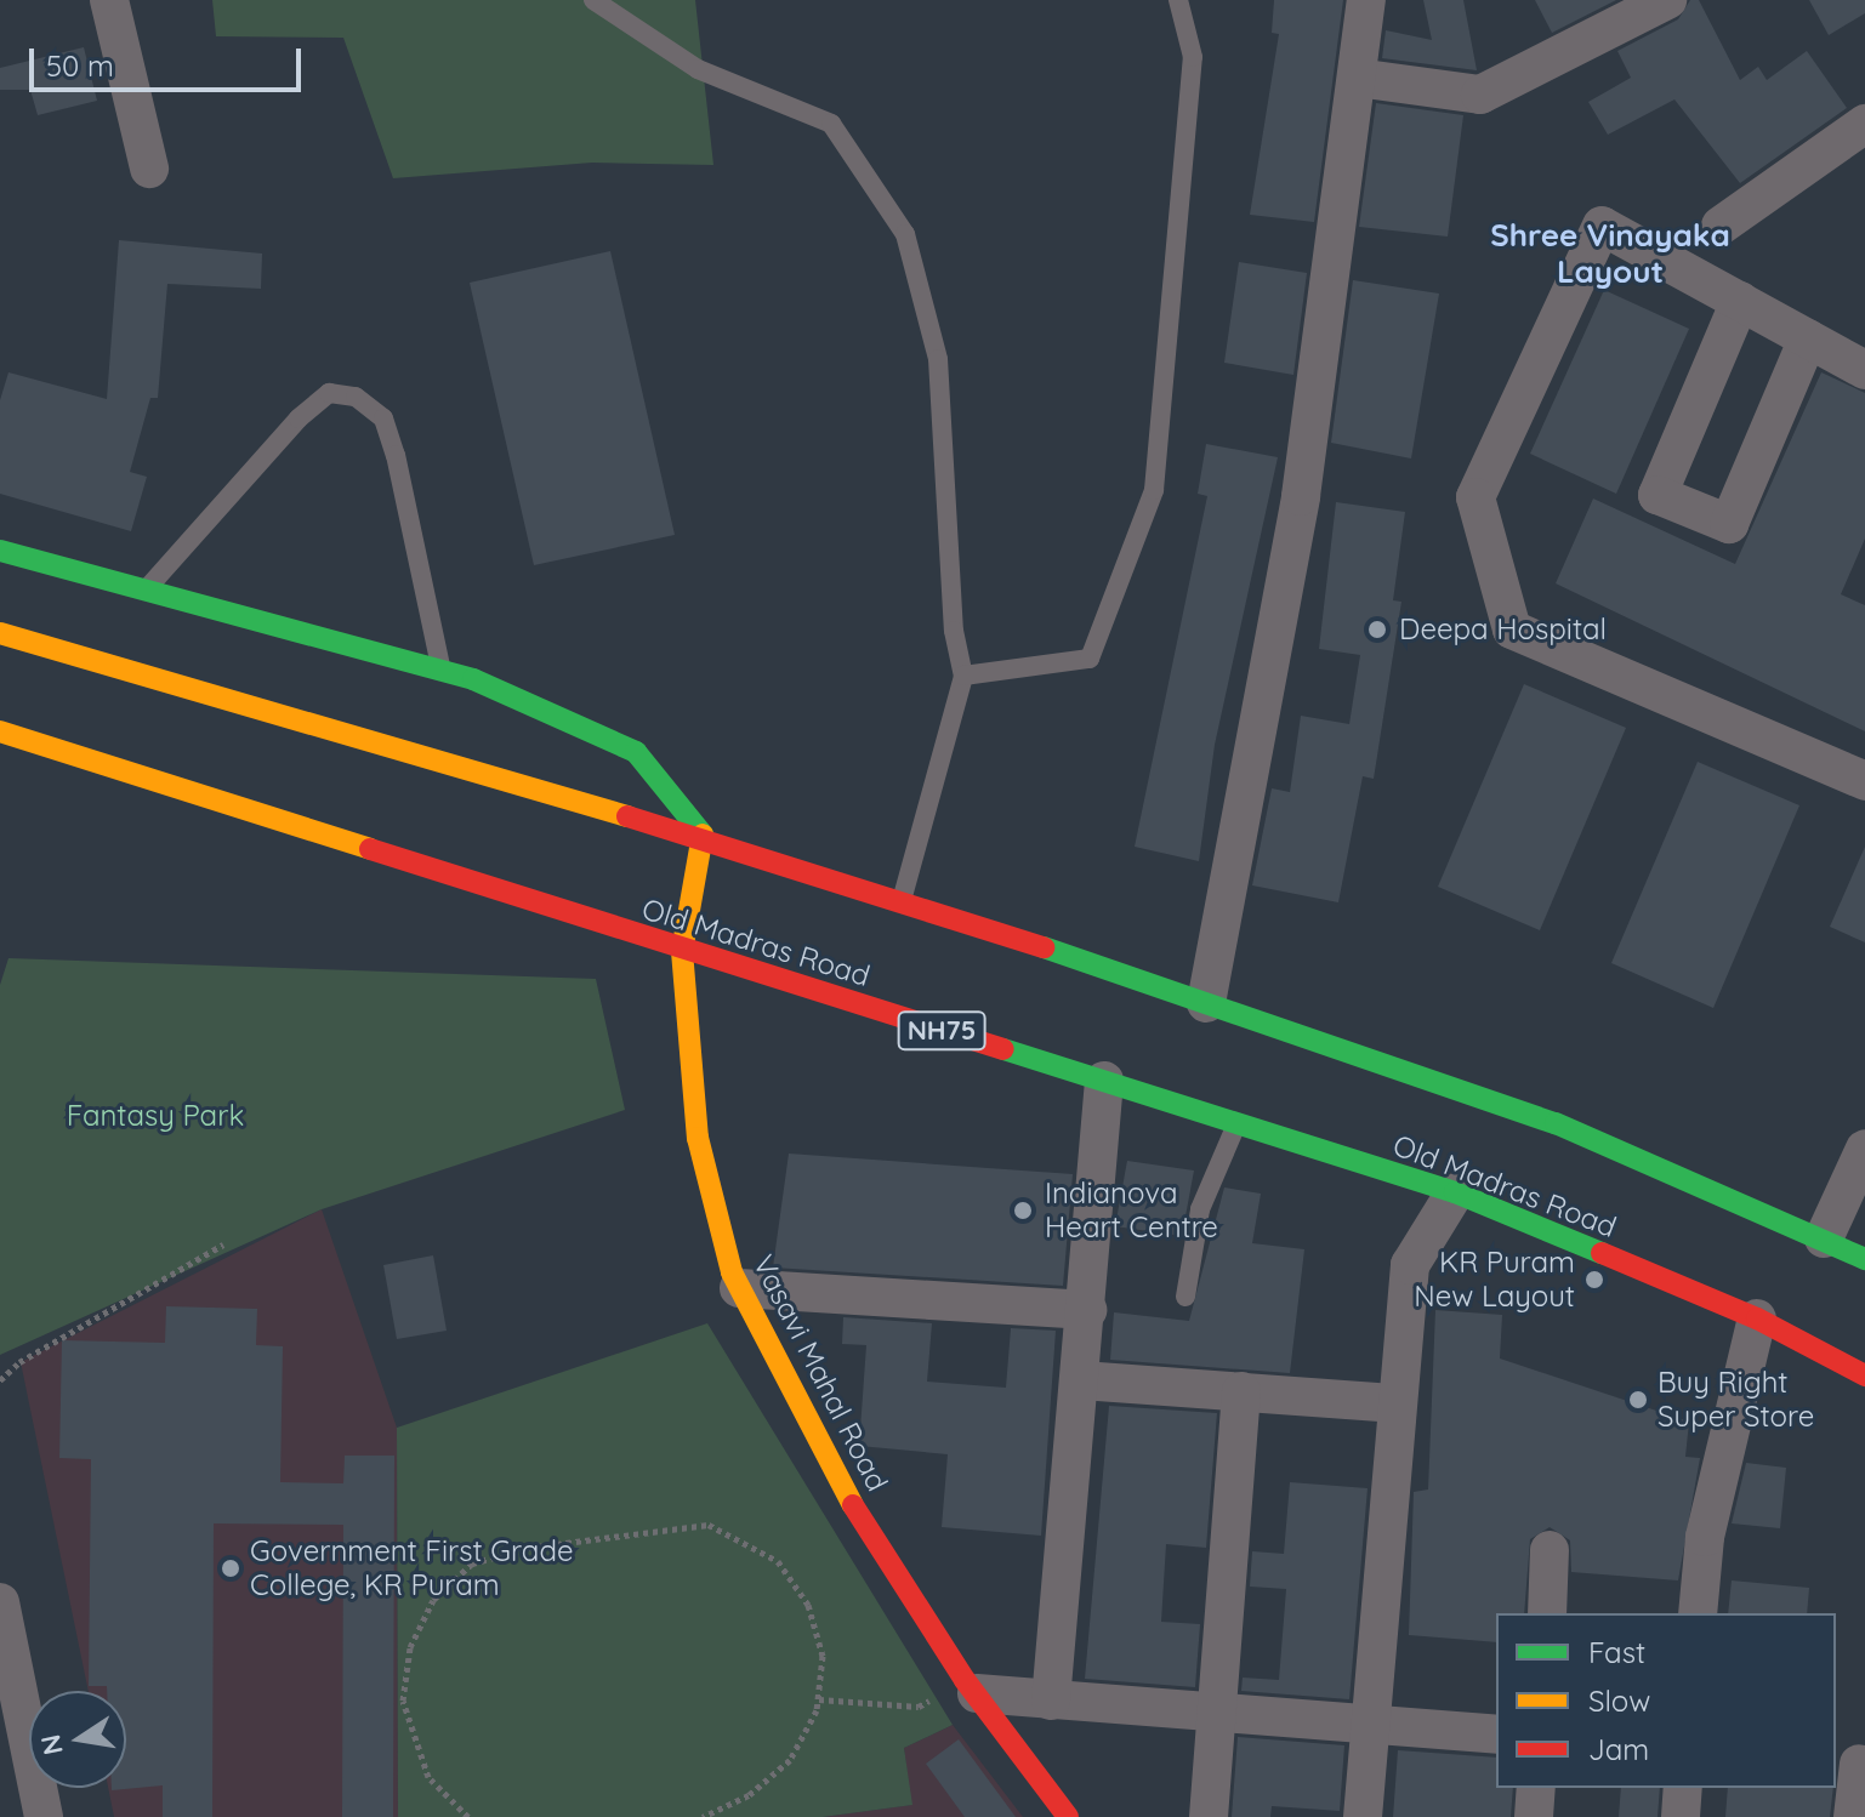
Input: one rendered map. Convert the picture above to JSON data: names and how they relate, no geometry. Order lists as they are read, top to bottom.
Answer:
{
  "streets": {
    "main road": ["Old Madras Road", "NH75", "Vasavi Mahal Road"]
  },
  "crossings": [
    ["Old Madras Road", "Vasavi Mahal Road"]
  ],
  "districts": ["Shree Vinayaka Layout"],
  "parks": ["Fantasy Park"],
  "places": [
    "Deepa Hospital",
    "Indianova Heart Centre",
    "KR Puram New Layout",
    "Buy Right Super Store",
    "Government First Grade College, KR Puram"
  ],
  "legend": ["Fast", "Slow", "Jam"],
  "scale_bar": "50 m",
  "north": "left"
}
